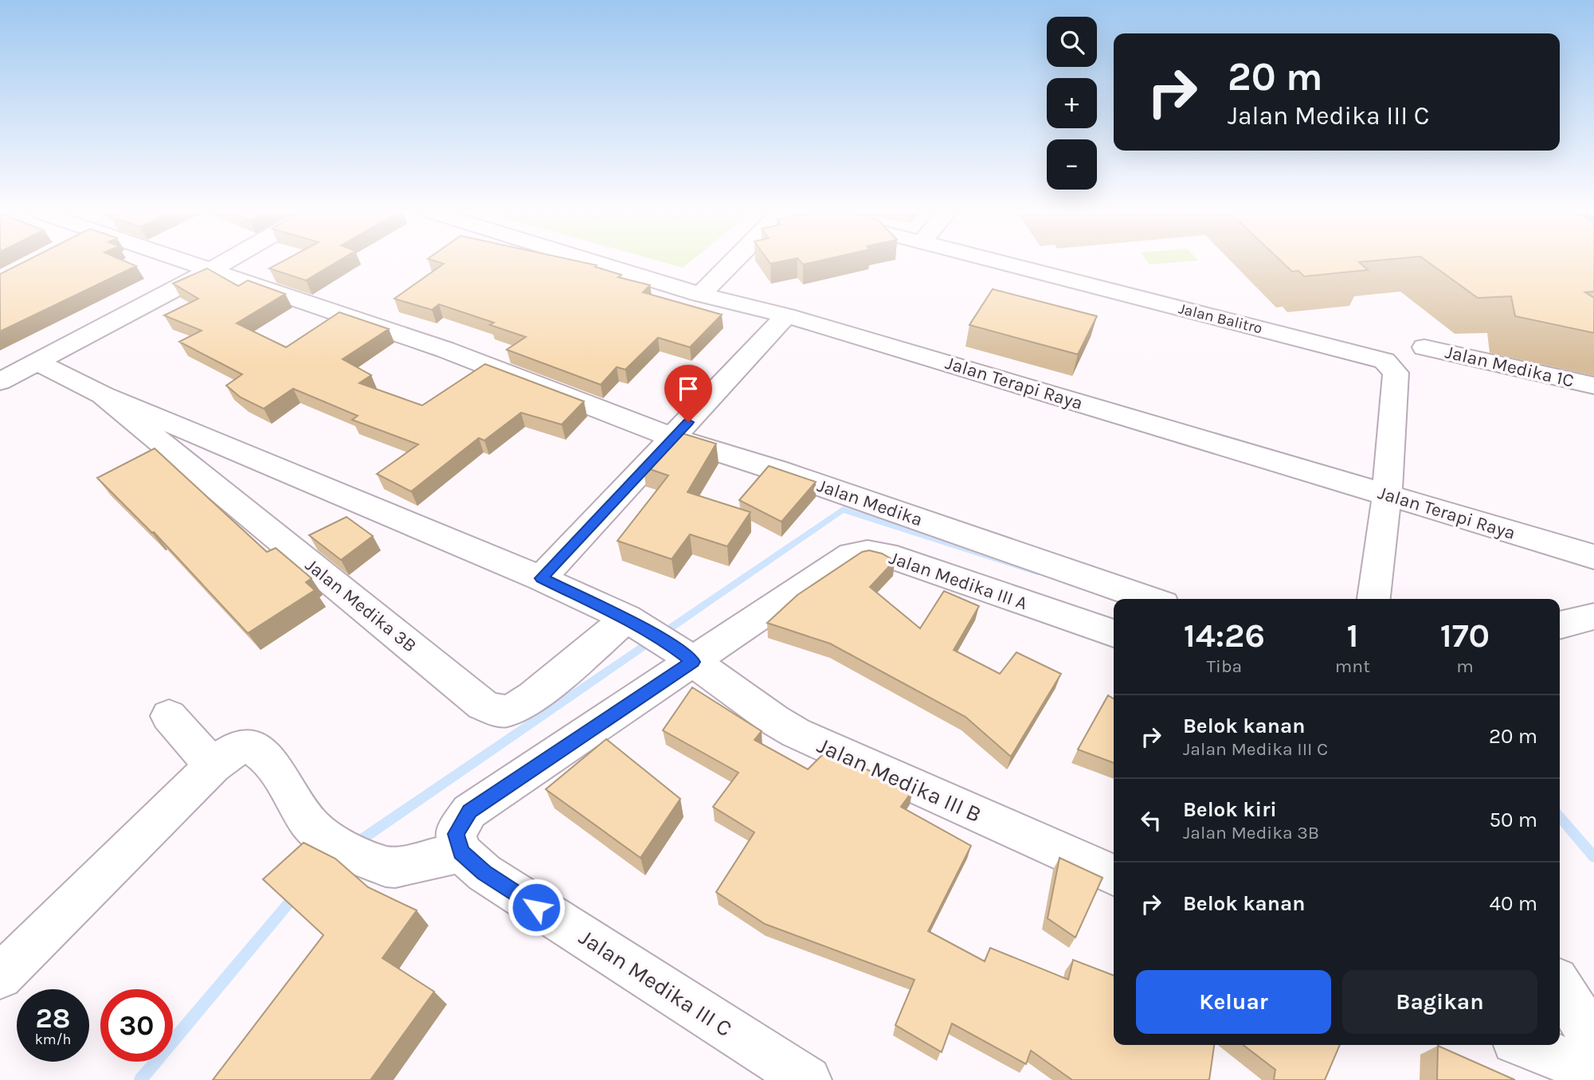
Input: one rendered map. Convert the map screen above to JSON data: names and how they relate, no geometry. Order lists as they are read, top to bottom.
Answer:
{
  "streets": {
    "street": [
      "Jalan Balitro",
      "Jalan Medika 1C",
      "Jalan Terapi Raya",
      "Jalan Medika",
      "Jalan Medika III A",
      "Jalan Medika 3B",
      "Jalan Medika III B",
      "Jalan Medika III C"
    ]
  },
  "crossings": [
    ["Jalan Balitro", "Jalan Terapi Raya"],
    ["Jalan Medika III A", "Jalan Medika 3B"],
    ["Jalan Medika III A", "Jalan Medika III B"],
    ["Jalan Medika 3B", "Jalan Medika III B"]
  ],
  "page": {
    "map_buttons": ["+", "−"],
    "turn": ["20 m", "Jalan Medika III C"],
    "eta": [
      "14:26",
      "Tiba",
      "1",
      "mnt",
      "170",
      "m"
    ],
    "list": [
      {
        "name": "Belok kanan",
        "note": "Jalan Medika III C",
        "value": "20 m"
      },
      {
        "name": "Belok kiri",
        "note": "Jalan Medika 3B",
        "value": "50 m"
      },
      {
        "name": "Belok kanan",
        "value": "40 m"
      }
    ],
    "buttons": ["Keluar", "Bagikan"],
    "speed": "28 km/h",
    "limit": "30"
  }
}
